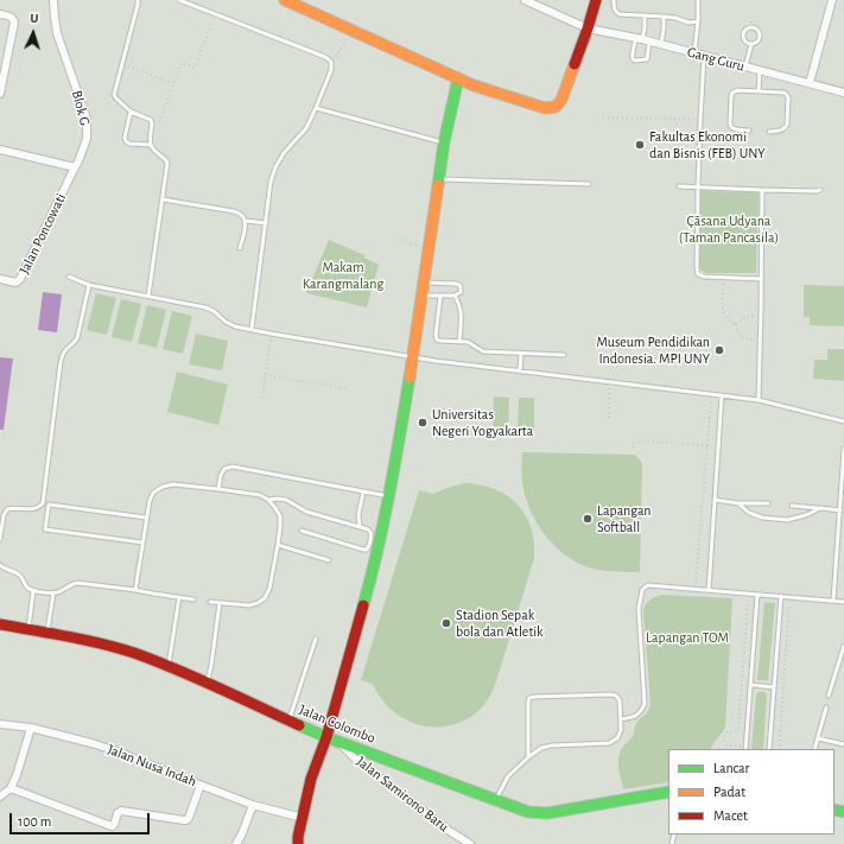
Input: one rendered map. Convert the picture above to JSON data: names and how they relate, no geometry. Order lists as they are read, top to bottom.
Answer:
{
  "streets": {
    "street": [
      "Gang Guru",
      "Blok G",
      "Jalan Poncowati",
      "Jalan Colombo",
      "Jalan Nusa Indah",
      "Jalan Samirono Baru"
    ]
  },
  "crossings": [
    ["Blok G", "Jalan Poncowati"],
    ["Jalan Colombo", "Jalan Samirono Baru"]
  ],
  "parks": ["Çāsana Udyana (Taman Pancasila)", "Makam Karangmalang", "Lapangan TOM"],
  "places": [
    "Fakultas Ekonomi dan Bisnis (FEB) UNY",
    "Museum Pendidikan Indonesia. MPI UNY",
    "Universitas Negeri Yogyakarta",
    "Lapangan Softball",
    "Stadion Sepak bola dan Atletik"
  ],
  "legend": ["Lancar", "Padat", "Macet"],
  "scale_bar": "100 m",
  "north": "top"
}
